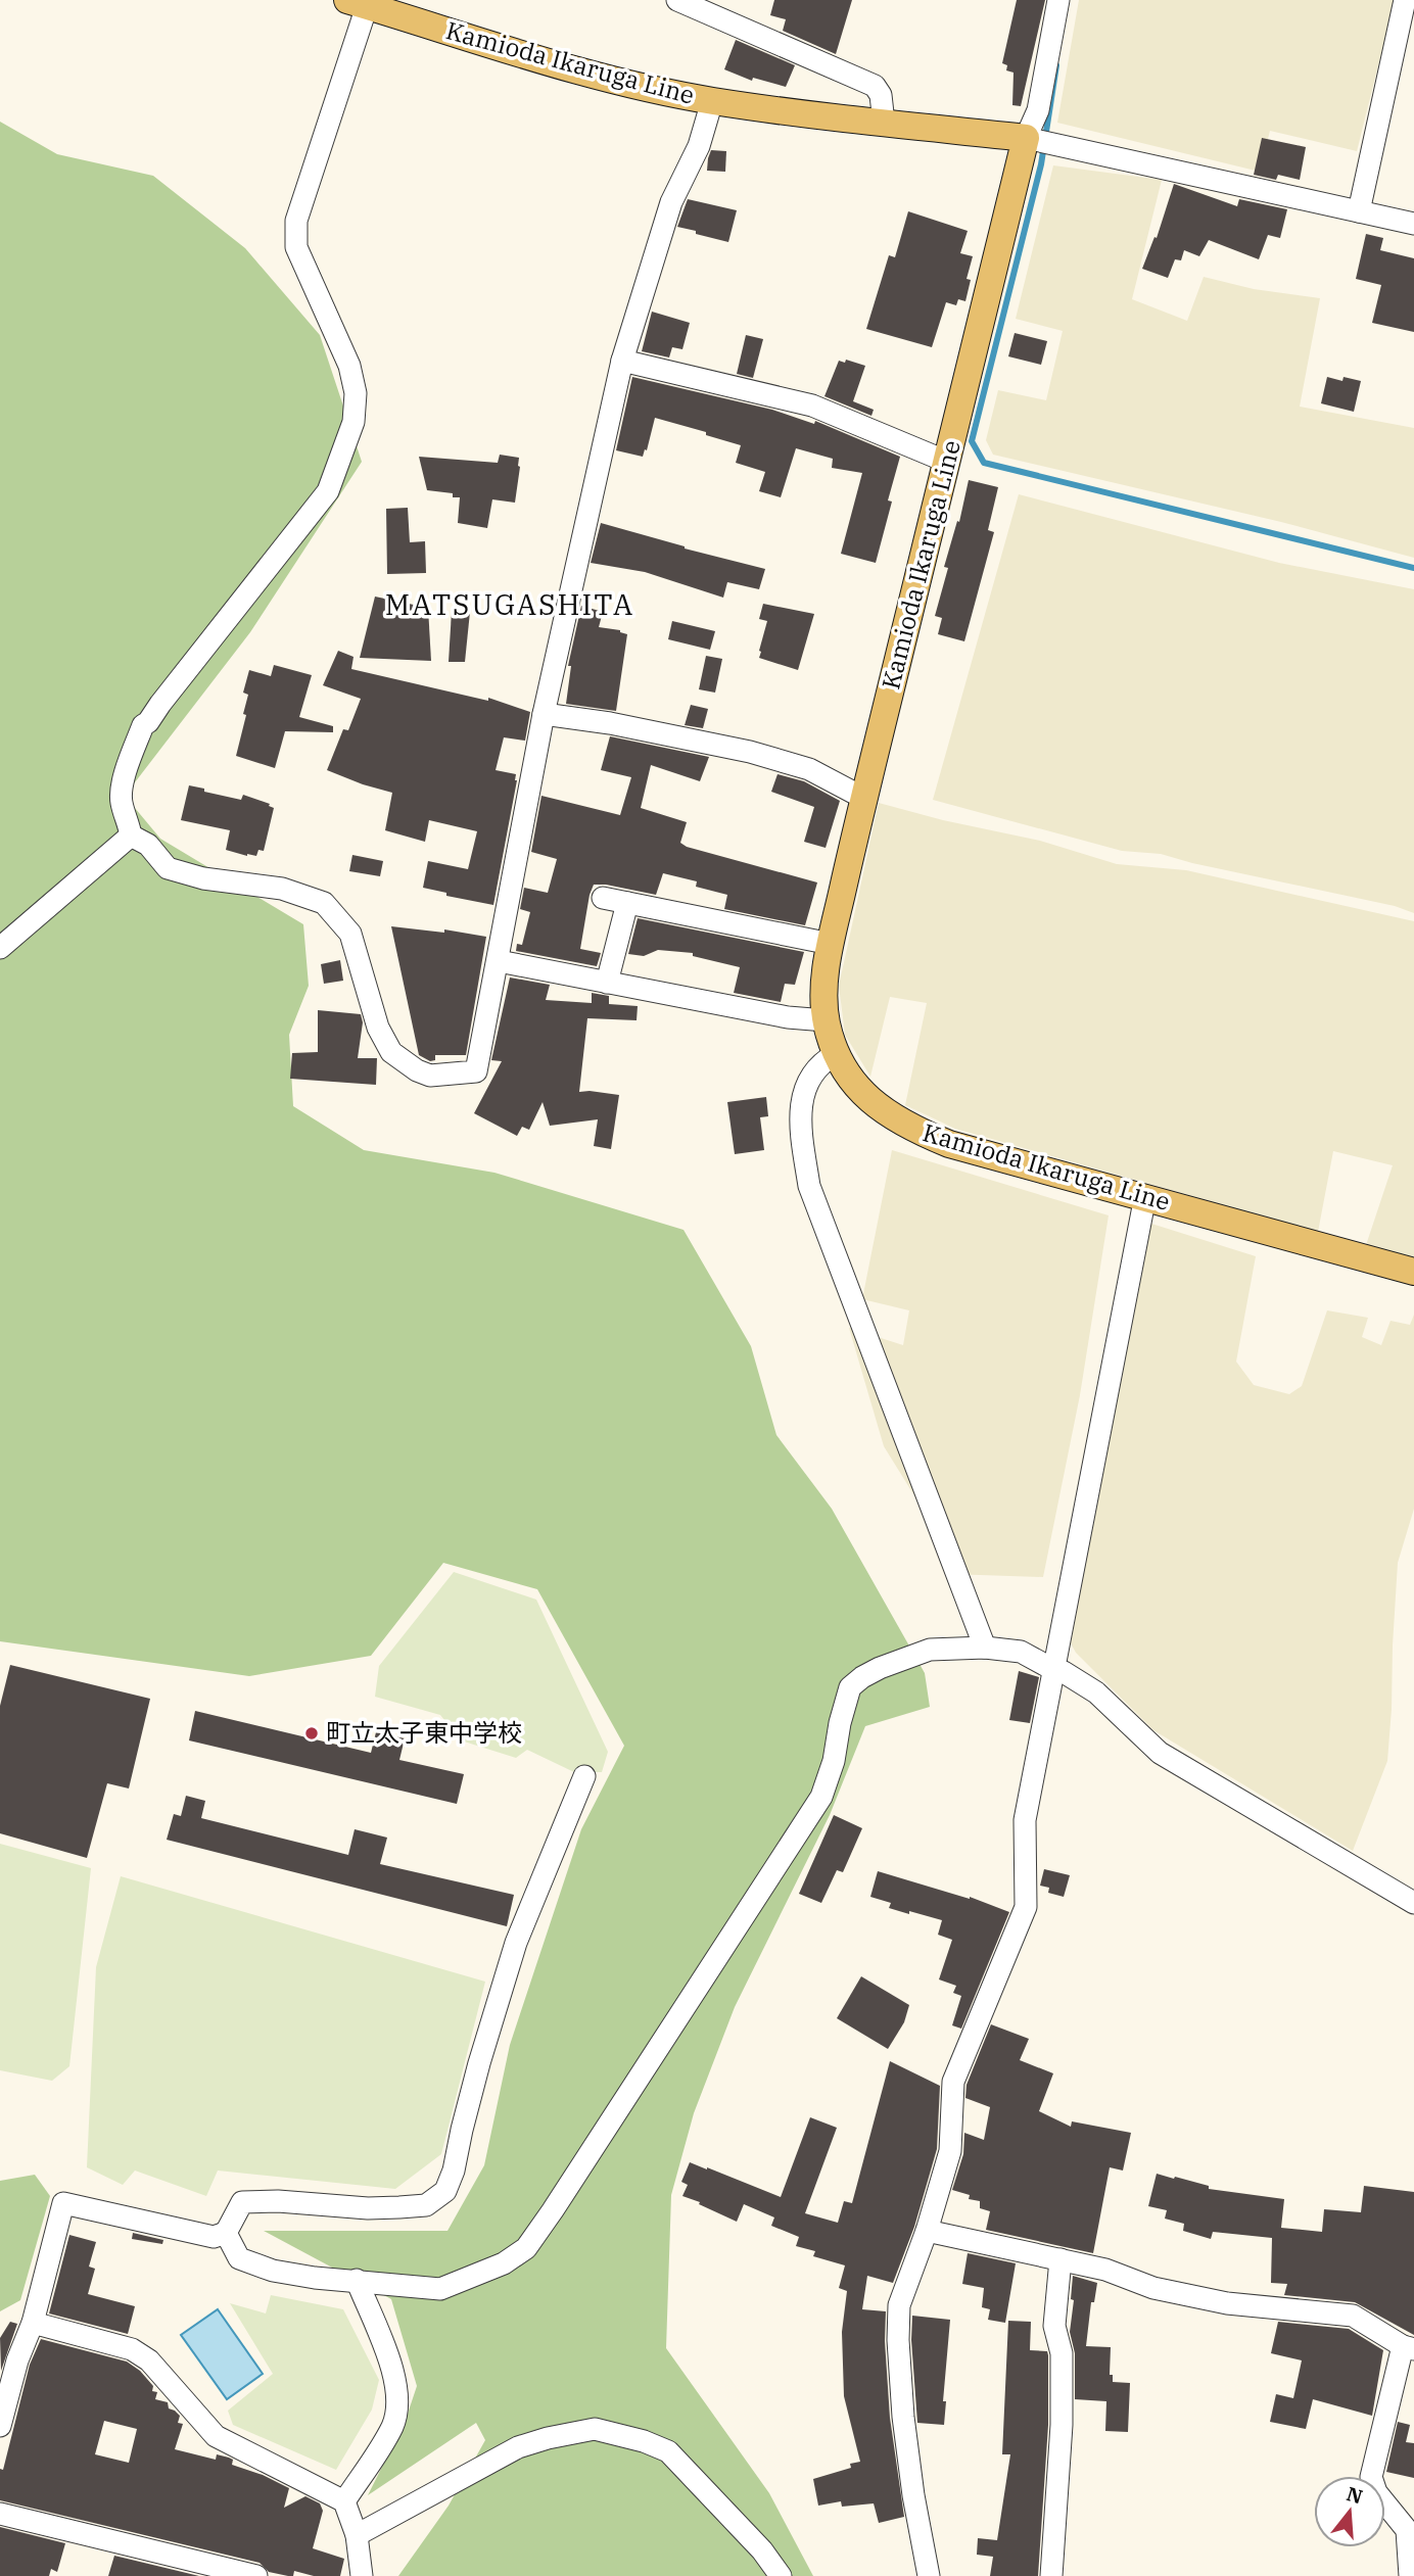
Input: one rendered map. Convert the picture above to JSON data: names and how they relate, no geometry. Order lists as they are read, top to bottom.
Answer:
{
  "streets": {
    "main road": ["Kamioda Ikaruga Line"]
  },
  "districts": ["MATSUGASHITA"],
  "places": ["町立太子東中学校"],
  "north": "top"
}
